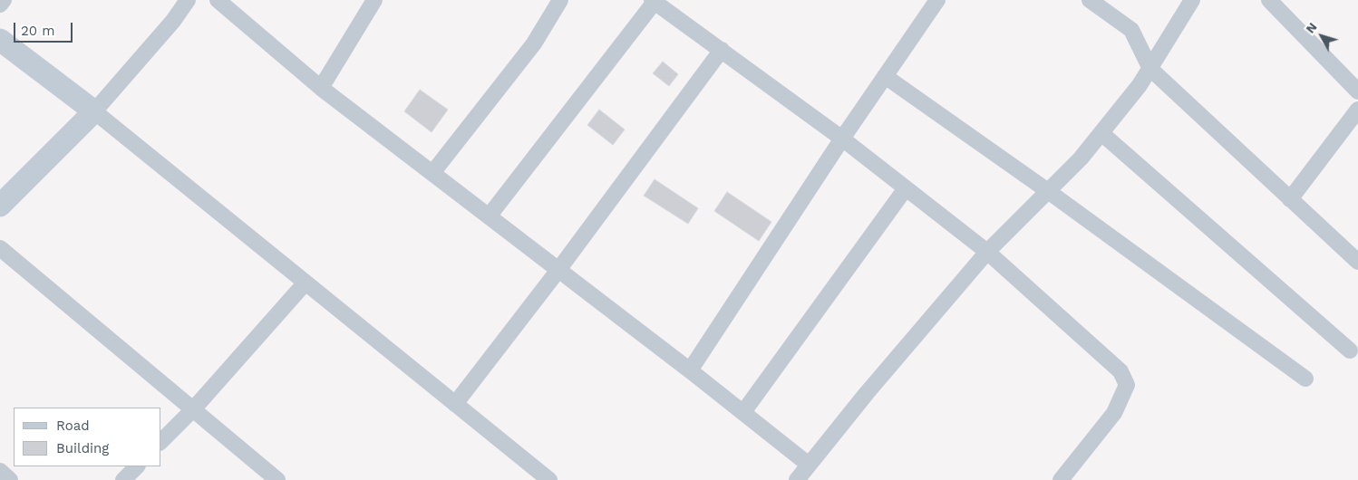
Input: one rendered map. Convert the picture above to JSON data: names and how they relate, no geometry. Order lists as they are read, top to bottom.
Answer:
{
  "legend": ["Road", "Building"],
  "scale_bar": "20 m",
  "north": "top left"
}
